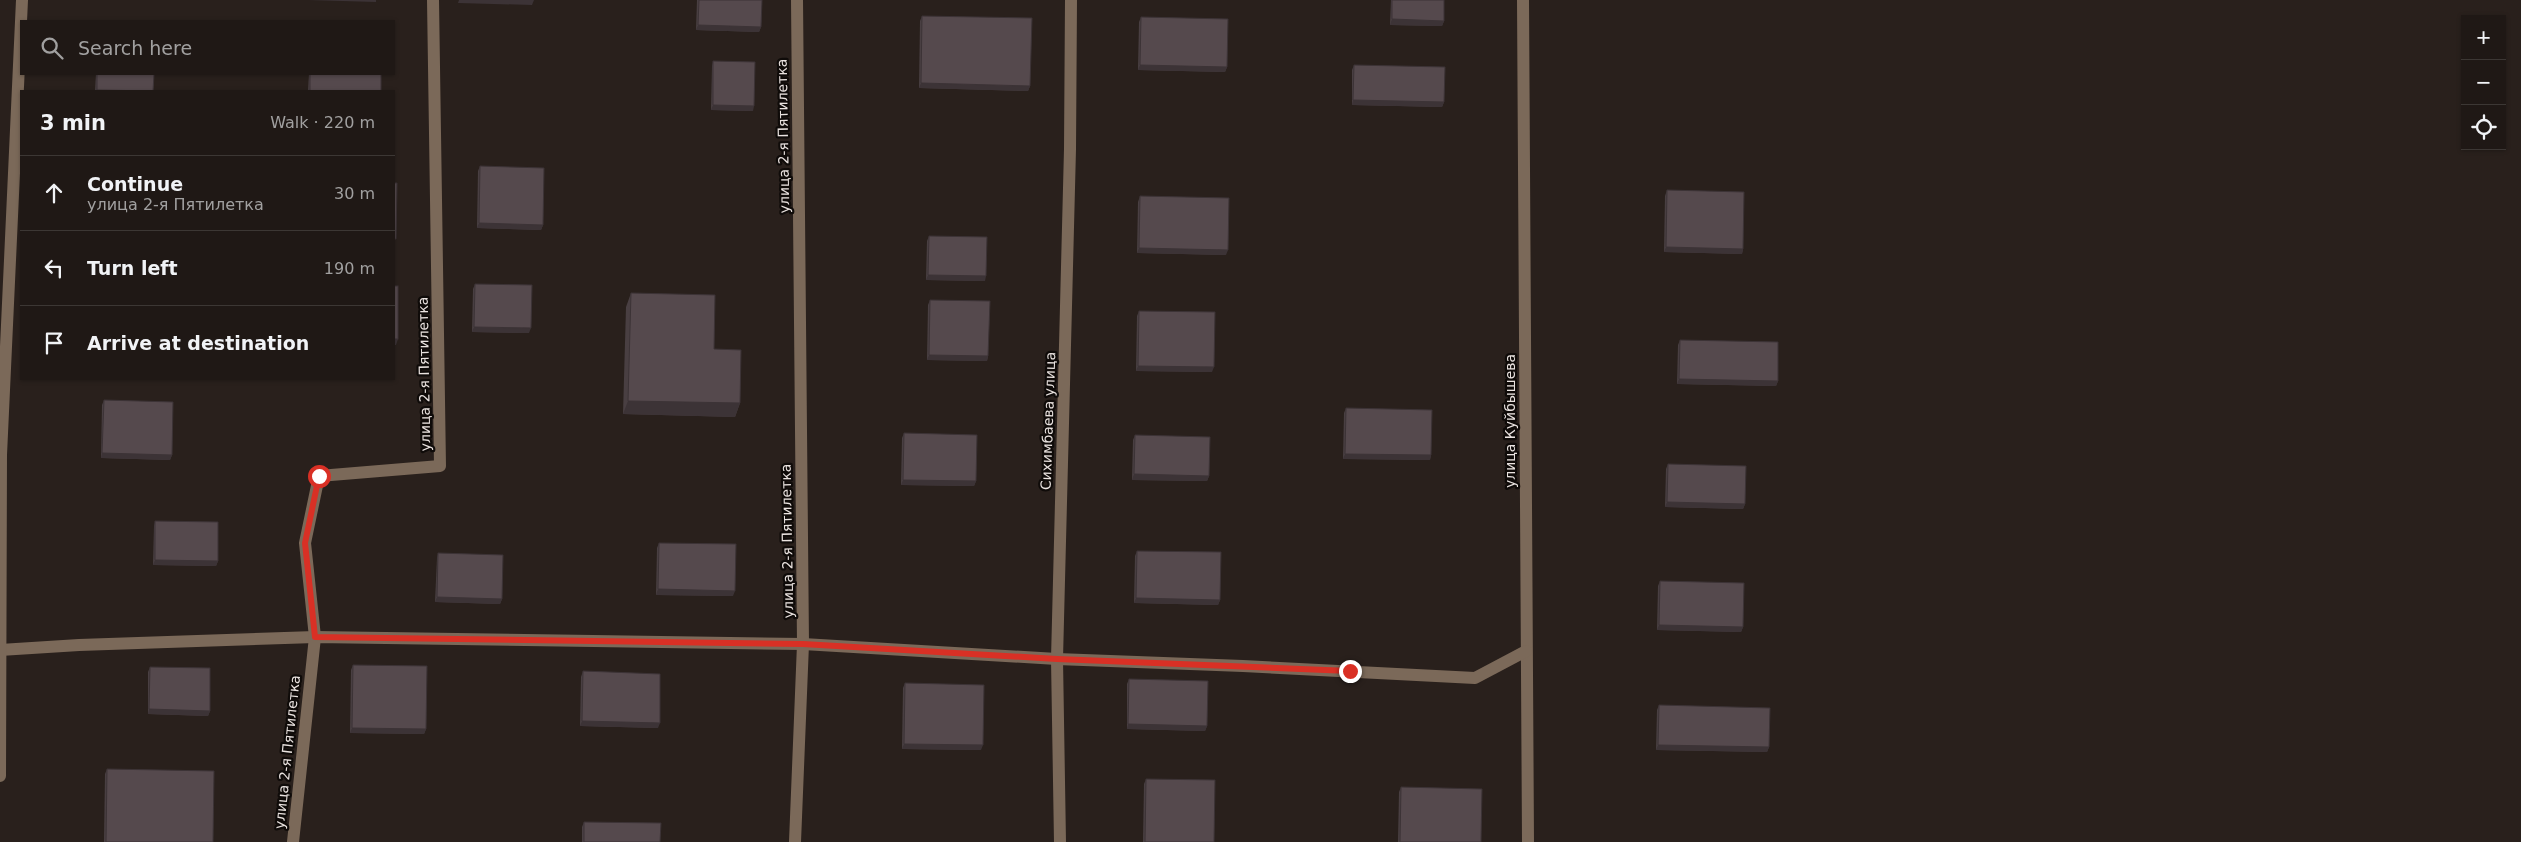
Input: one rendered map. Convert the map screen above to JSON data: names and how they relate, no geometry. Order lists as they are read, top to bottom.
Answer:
{
  "streets": {
    "street": ["улица 2-я Пятилетка", "Сихимбаева улица", "улица Куйбышева"]
  },
  "page": {
    "map_buttons": ["+", "−"],
    "search": "Search here",
    "heading": ["3 min", "Walk · 220 m"],
    "list": [
      ["Continue", "улица 2-я Пятилетка", "30 m"],
      ["Turn left", "190 m"],
      "Arrive at destination"
    ]
  }
}
